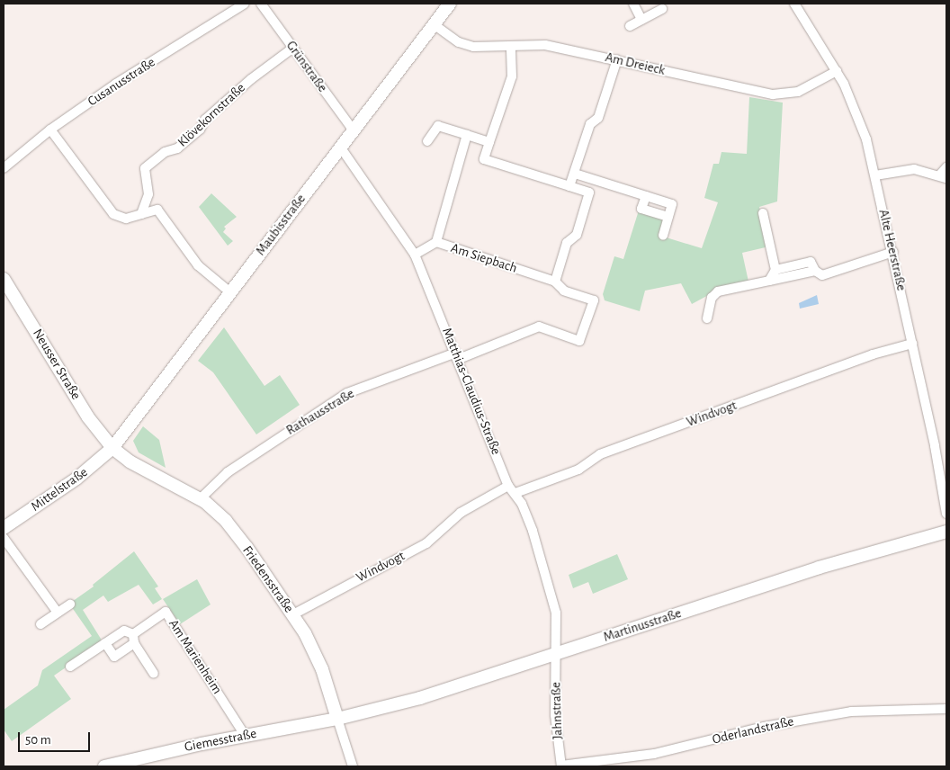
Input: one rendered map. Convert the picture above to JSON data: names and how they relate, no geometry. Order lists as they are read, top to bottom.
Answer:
{
  "streets": {
    "main road": [
      "Maubisstraße",
      "Neusser Straße",
      "Mittelstraße",
      "Friedensstraße",
      "Martinusstraße",
      "Giemesstraße"
    ],
    "street": [
      "Am Dreieck",
      "Grünstraße",
      "Cusanusstraße",
      "Klövekornstraße",
      "Alte Heerstraße",
      "Am Siepbach",
      "Matthias-Claudius-Straße",
      "Rathausstraße",
      "Windvogt",
      "Am Marienheim",
      "Jahnstraße",
      "Oderlandstraße"
    ]
  },
  "crossings": [
    ["Am Dreieck", "Maubisstraße"],
    ["Am Dreieck", "Alte Heerstraße"],
    ["Grünstraße", "Klövekornstraße"],
    ["Grünstraße", "Maubisstraße"],
    ["Maubisstraße", "Neusser Straße"],
    ["Maubisstraße", "Matthias-Claudius-Straße"],
    ["Maubisstraße", "Mittelstraße"],
    ["Maubisstraße", "Friedensstraße"],
    ["Alte Heerstraße", "Windvogt"],
    ["Am Siepbach", "Matthias-Claudius-Straße"],
    ["Am Siepbach", "Rathausstraße"],
    ["Neusser Straße", "Mittelstraße"],
    ["Neusser Straße", "Friedensstraße"],
    ["Matthias-Claudius-Straße", "Rathausstraße"],
    ["Matthias-Claudius-Straße", "Windvogt"],
    ["Matthias-Claudius-Straße", "Martinusstraße"],
    ["Matthias-Claudius-Straße", "Jahnstraße"],
    ["Rathausstraße", "Friedensstraße"],
    ["Windvogt", "Friedensstraße"],
    ["Mittelstraße", "Friedensstraße"],
    ["Friedensstraße", "Martinusstraße"],
    ["Friedensstraße", "Giemesstraße"],
    ["Martinusstraße", "Jahnstraße"],
    ["Martinusstraße", "Giemesstraße"],
    ["Am Marienheim", "Giemesstraße"],
    ["Jahnstraße", "Oderlandstraße"]
  ],
  "scale_bar": "50 m"
}
